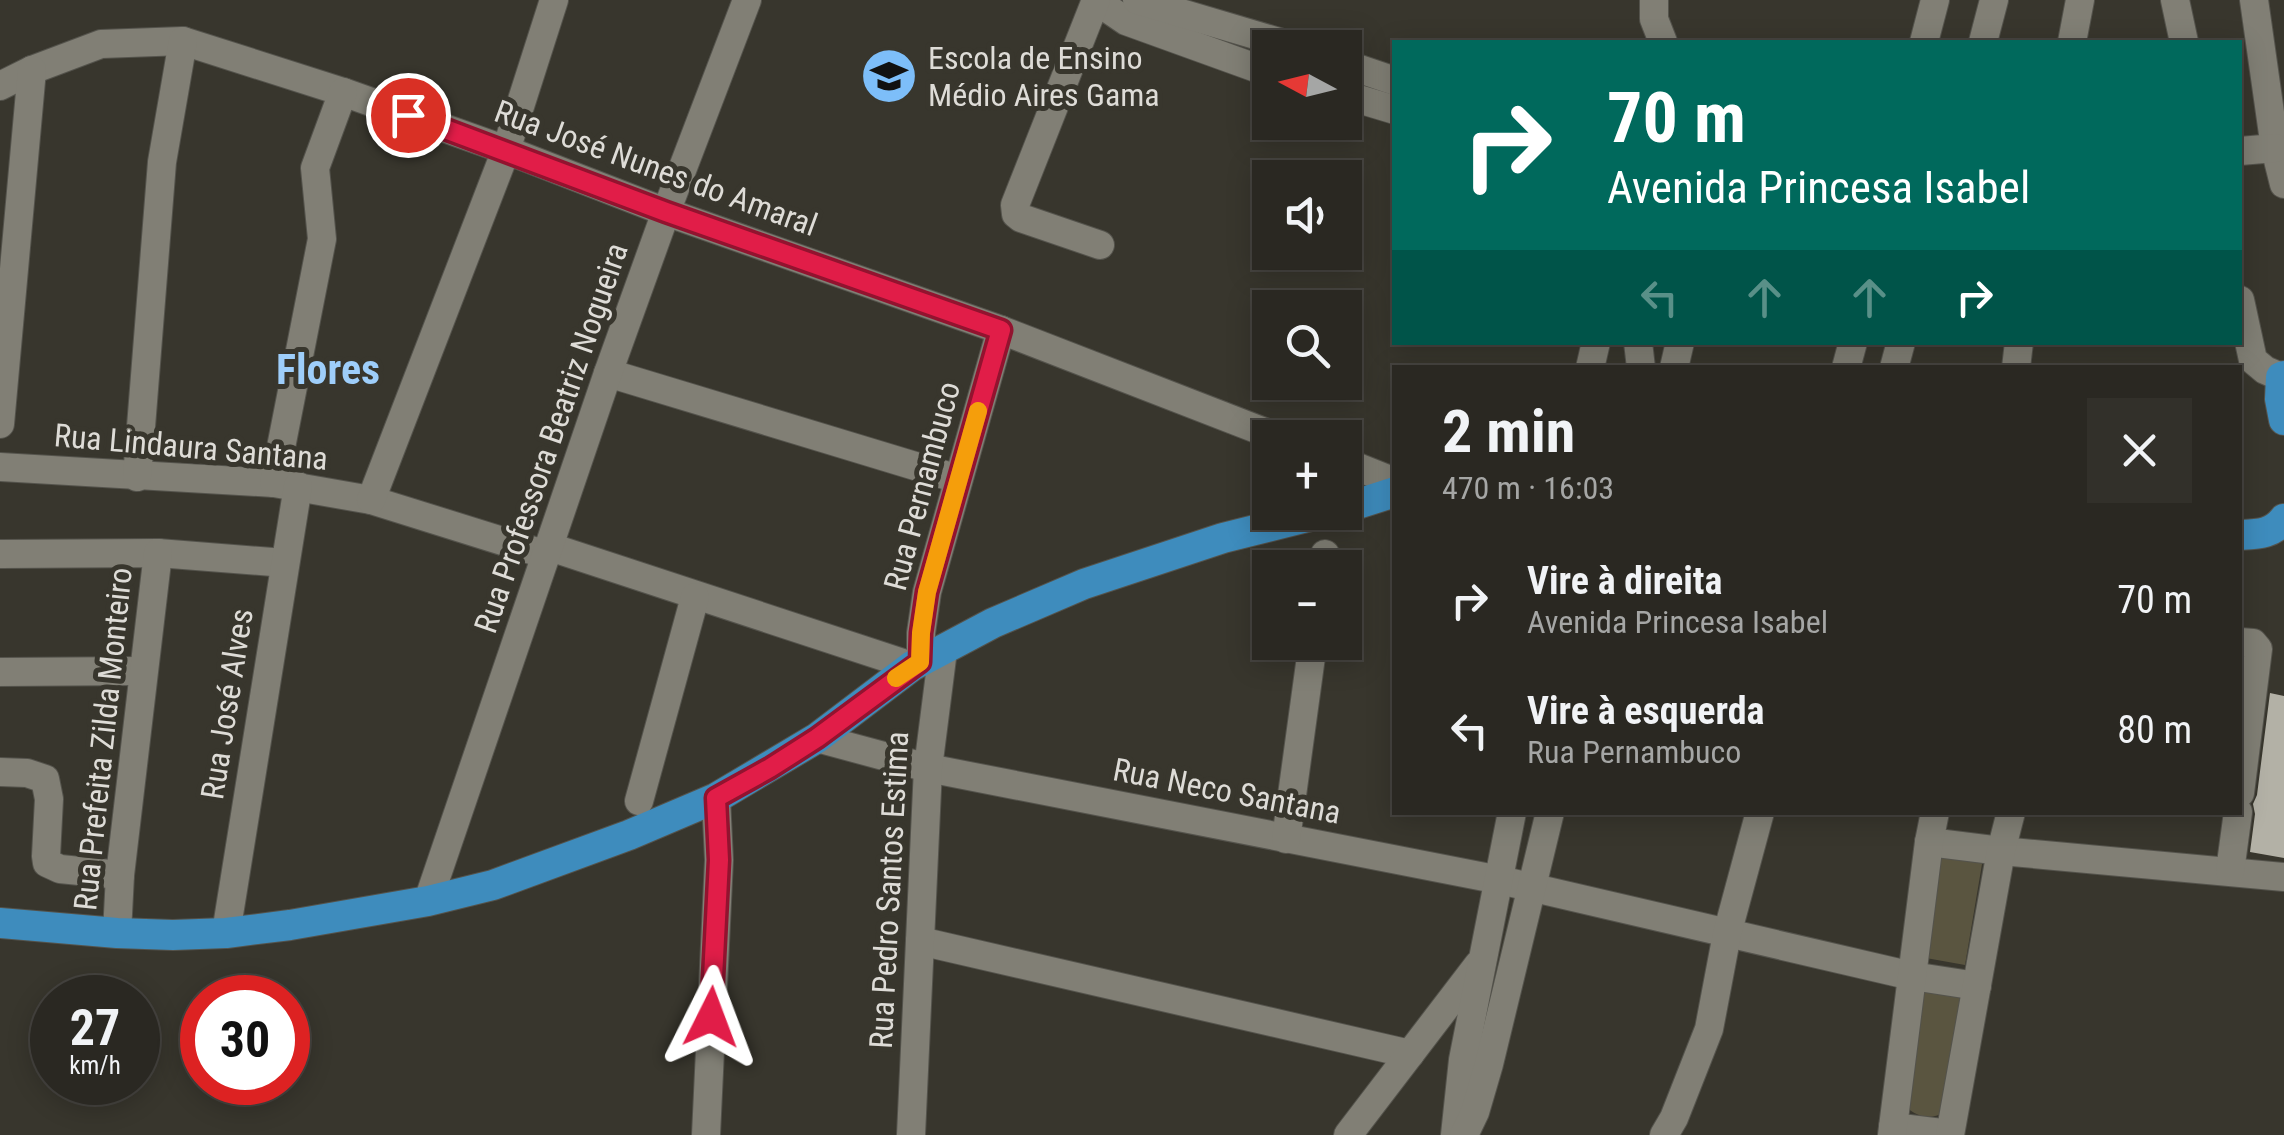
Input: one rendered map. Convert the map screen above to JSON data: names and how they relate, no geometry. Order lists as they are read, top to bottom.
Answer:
{
  "streets": {
    "street": [
      "Rua José Nunes do Amaral",
      "Rua Professora Beatriz Nogueira",
      "Rua Lindaura Santana",
      "Rua Pernambuco",
      "Rua José Alves",
      "Rua Prefeita Zilda Monteiro",
      "Rua Neco Santana",
      "Rua Pedro Santos Estima"
    ]
  },
  "crossings": [
    ["Rua José Nunes do Amaral", "Rua Professora Beatriz Nogueira"],
    ["Rua José Nunes do Amaral", "Rua Pernambuco"],
    ["Rua José Nunes do Amaral", "Rua José Alves"],
    ["Rua Professora Beatriz Nogueira", "Rua Lindaura Santana"],
    ["Rua Lindaura Santana", "Rua Pernambuco"],
    ["Rua Lindaura Santana", "Rua José Alves"],
    ["Rua Lindaura Santana", "Rua Pedro Santos Estima"],
    ["Rua Pernambuco", "Rua Pedro Santos Estima"],
    ["Rua Neco Santana", "Rua Pedro Santos Estima"]
  ],
  "districts": ["Flores"],
  "places": {
    "school or university": ["Escola de Ensino Médio Aires Gama"]
  },
  "north": "left",
  "page": {
    "map_buttons": ["+", "−"],
    "turn": ["70 m", "Avenida Princesa Isabel"],
    "heading": ["2 min", "470 m · 16:03"],
    "list": [
      {
        "name": "Vire à direita",
        "note": "Avenida Princesa Isabel",
        "value": "70 m"
      },
      {
        "name": "Vire à esquerda",
        "note": "Rua Pernambuco",
        "value": "80 m"
      }
    ],
    "speed": "27 km/h",
    "limit": "30"
  }
}
